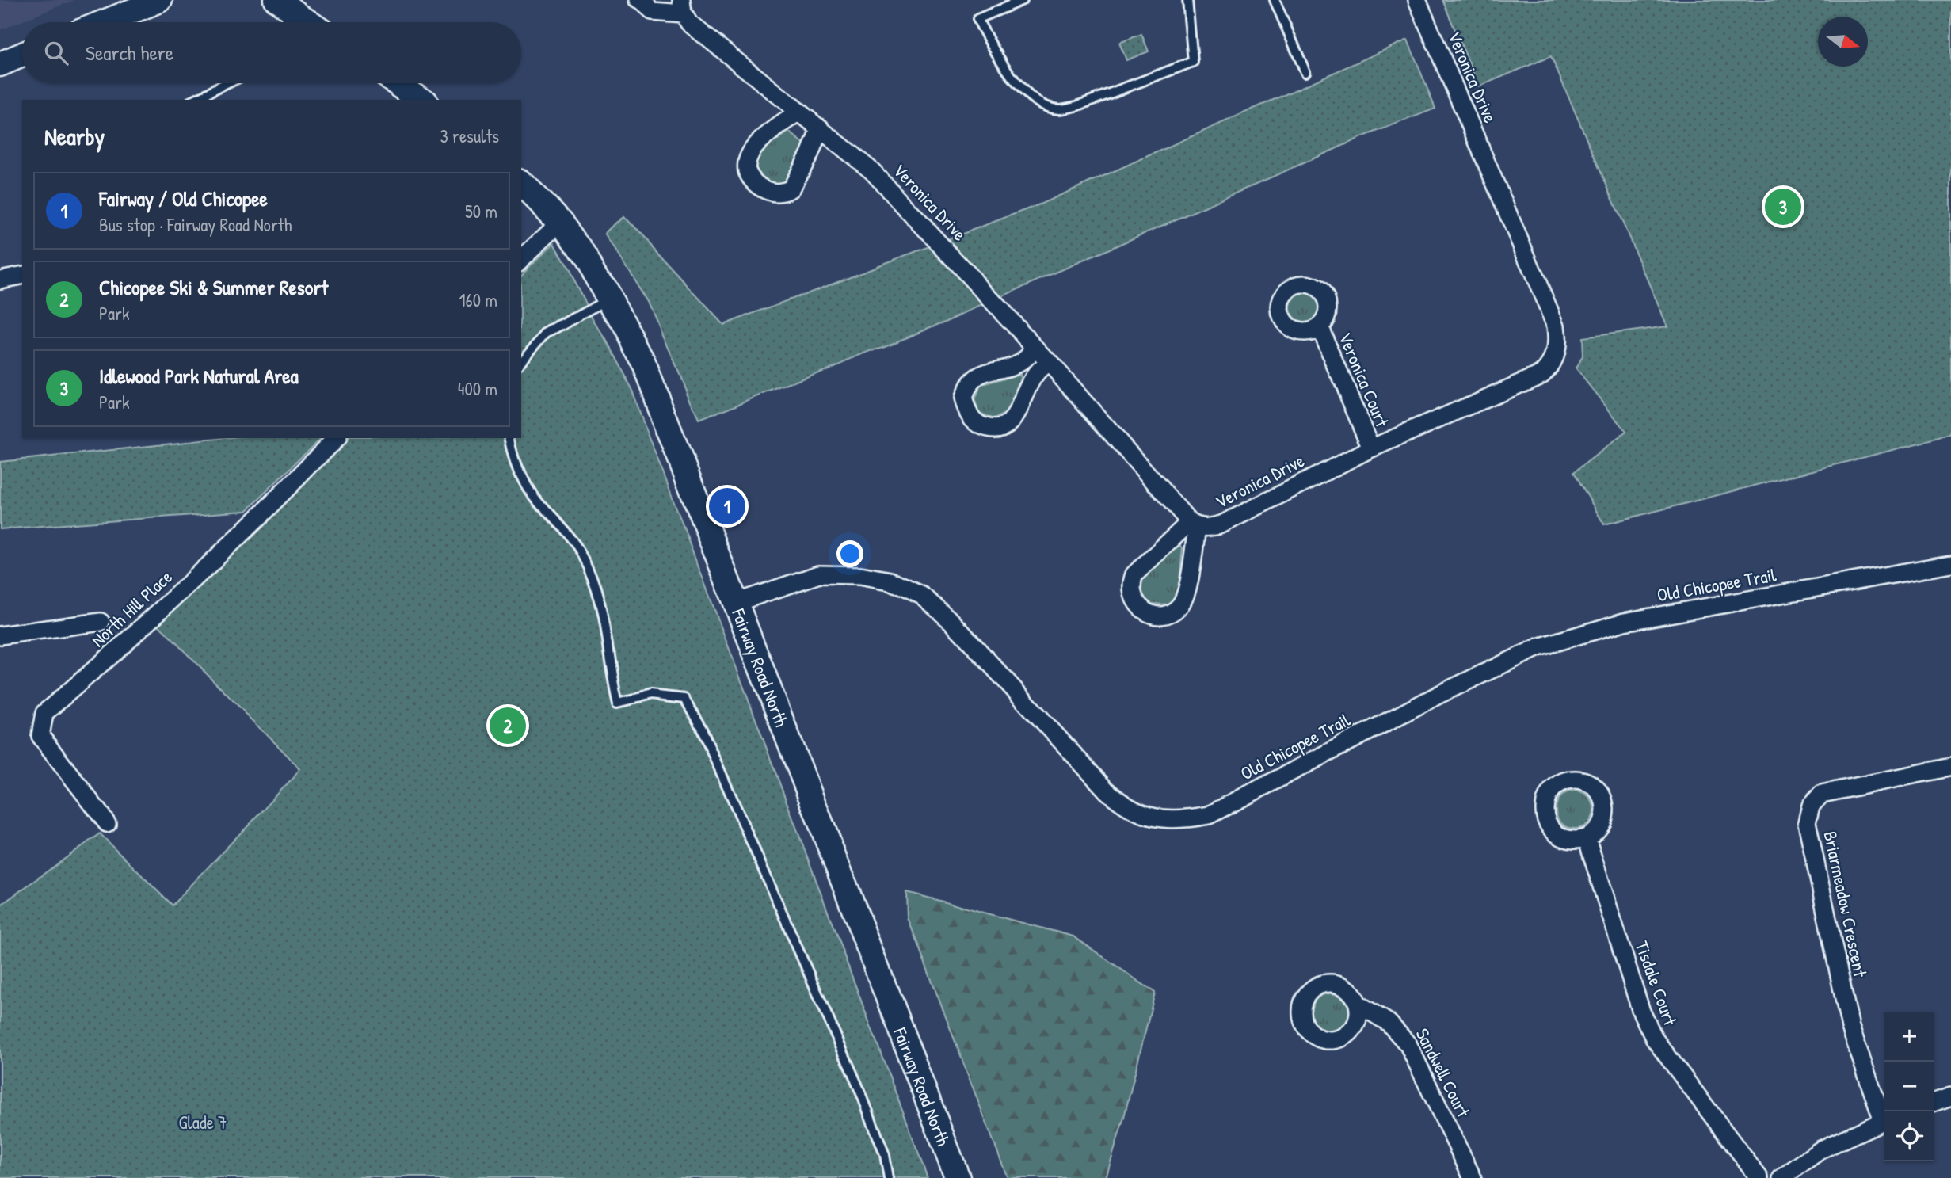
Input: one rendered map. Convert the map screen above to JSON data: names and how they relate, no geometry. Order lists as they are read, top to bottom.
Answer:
{
  "streets": {
    "main road": ["Fairway Road North"],
    "street": [
      "Veronica Drive",
      "Veronica Court",
      "Old Chicopee Trail",
      "North Hill Place",
      "Briarmeadow Crescent",
      "Tisdale Court",
      "Sandwell Court"
    ]
  },
  "crossings": [
    ["Veronica Drive", "Veronica Court"],
    ["Old Chicopee Trail", "Fairway Road North"]
  ],
  "parks": ["Glade 7"],
  "north": "right",
  "page": {
    "search": "Search here",
    "heading": ["Nearby", "3 results"],
    "list": [
      {
        "mark": "1",
        "name": "Fairway / Old Chicopee",
        "note": "Bus stop · Fairway Road North",
        "value": "50 m"
      },
      {
        "mark": "2",
        "name": "Chicopee Ski & Summer Resort",
        "note": "Park",
        "value": "160 m"
      },
      {
        "mark": "3",
        "name": "Idlewood Park Natural Area",
        "note": "Park",
        "value": "400 m"
      }
    ],
    "pins": ["3", "1", "2"],
    "map_buttons": ["+", "−"]
  }
}
